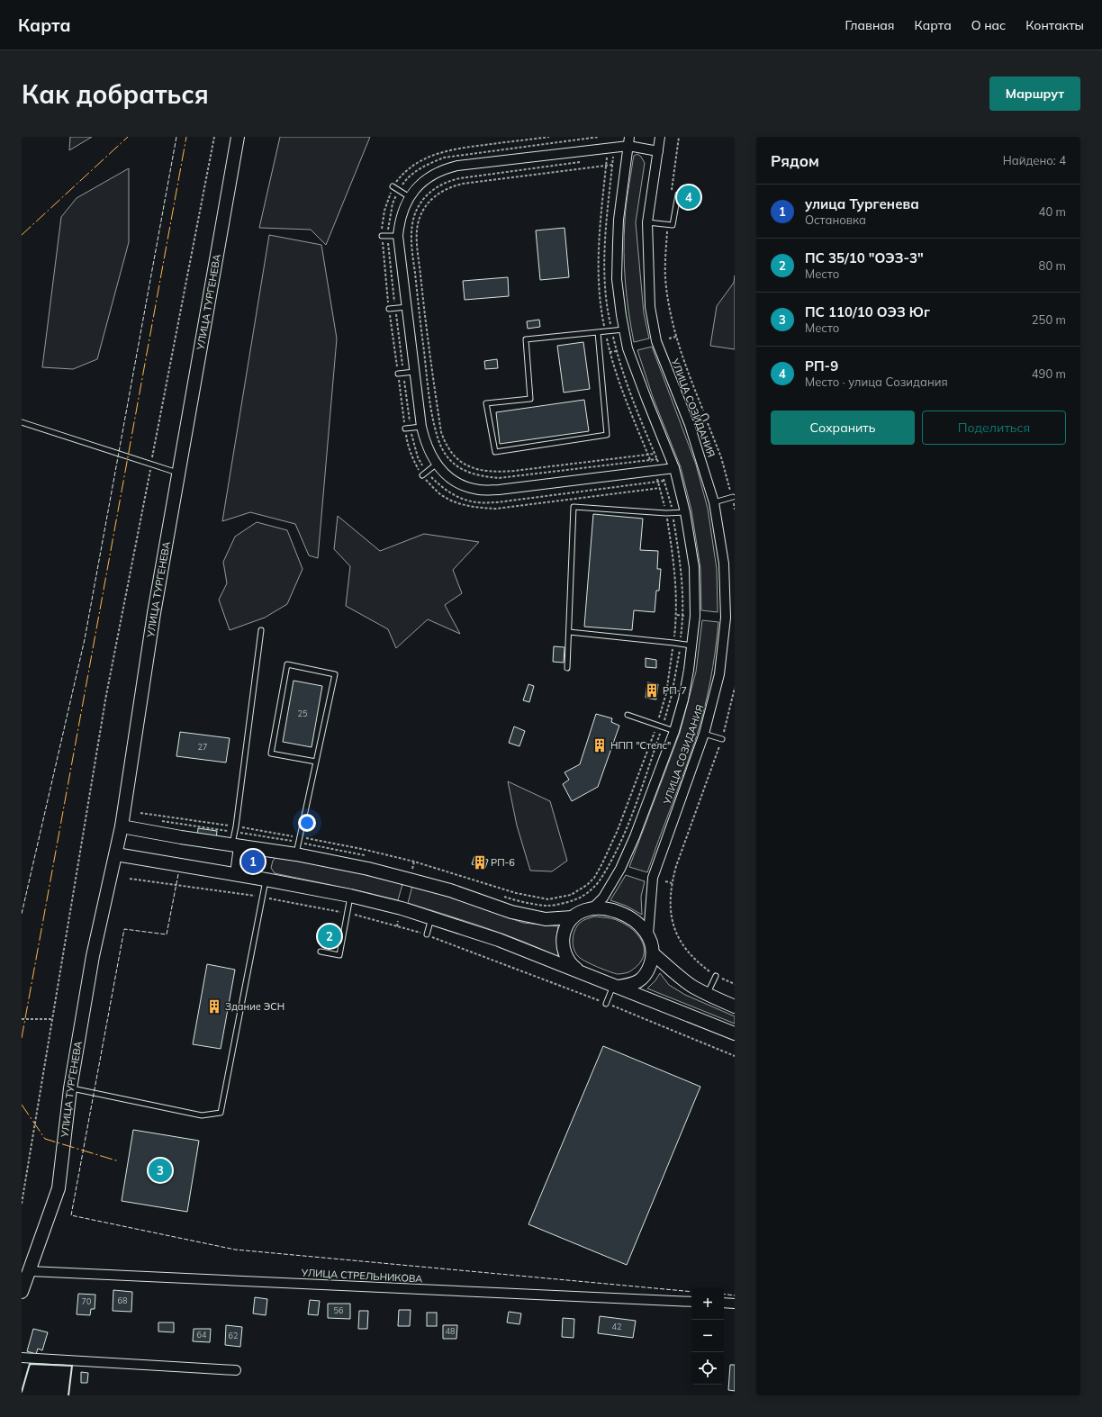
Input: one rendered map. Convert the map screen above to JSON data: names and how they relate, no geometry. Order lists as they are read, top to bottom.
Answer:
{
  "streets": {
    "street": ["УЛИЦА ТУРГЕНЕВА", "УЛИЦА СОЗИДАНИЯ", "УЛИЦА СТРЕЛЬНИКОВА"]
  },
  "crossings": [
    ["УЛИЦА ТУРГЕНЕВА", "УЛИЦА СТРЕЛЬНИКОВА"]
  ],
  "places": {
    "building": [
      "РП-7",
      "НПП \"Стелс\"",
      "РП-6",
      "Здание ЭСН"
    ]
  },
  "house_numbers": [
    "25",
    "27",
    "68",
    "70",
    "56",
    "42",
    "48",
    "64",
    "62"
  ],
  "page": {
    "header": "Карта",
    "nav": [
      "Главная",
      "Карта",
      "О нас",
      "Контакты"
    ],
    "buttons": [
      "Маршрут",
      ["Сохранить", "Поделиться"]
    ],
    "title": "Как добраться",
    "heading": ["Рядом", "Найдено: 4"],
    "pins": [
      "4",
      "1",
      "2",
      "3"
    ],
    "list": [
      {
        "mark": "1",
        "name": "улица Тургенева",
        "note": "Остановка",
        "value": "40 m"
      },
      {
        "mark": "2",
        "name": "ПС 35/10 \"ОЭЗ-3\"",
        "note": "Место",
        "value": "80 m"
      },
      {
        "mark": "3",
        "name": "ПС 110/10 ОЭЗ Юг",
        "note": "Место",
        "value": "250 m"
      },
      {
        "mark": "4",
        "name": "РП-9",
        "note": "Место · улица Созидания",
        "value": "490 m"
      }
    ],
    "map_buttons": ["+", "−"]
  }
}
